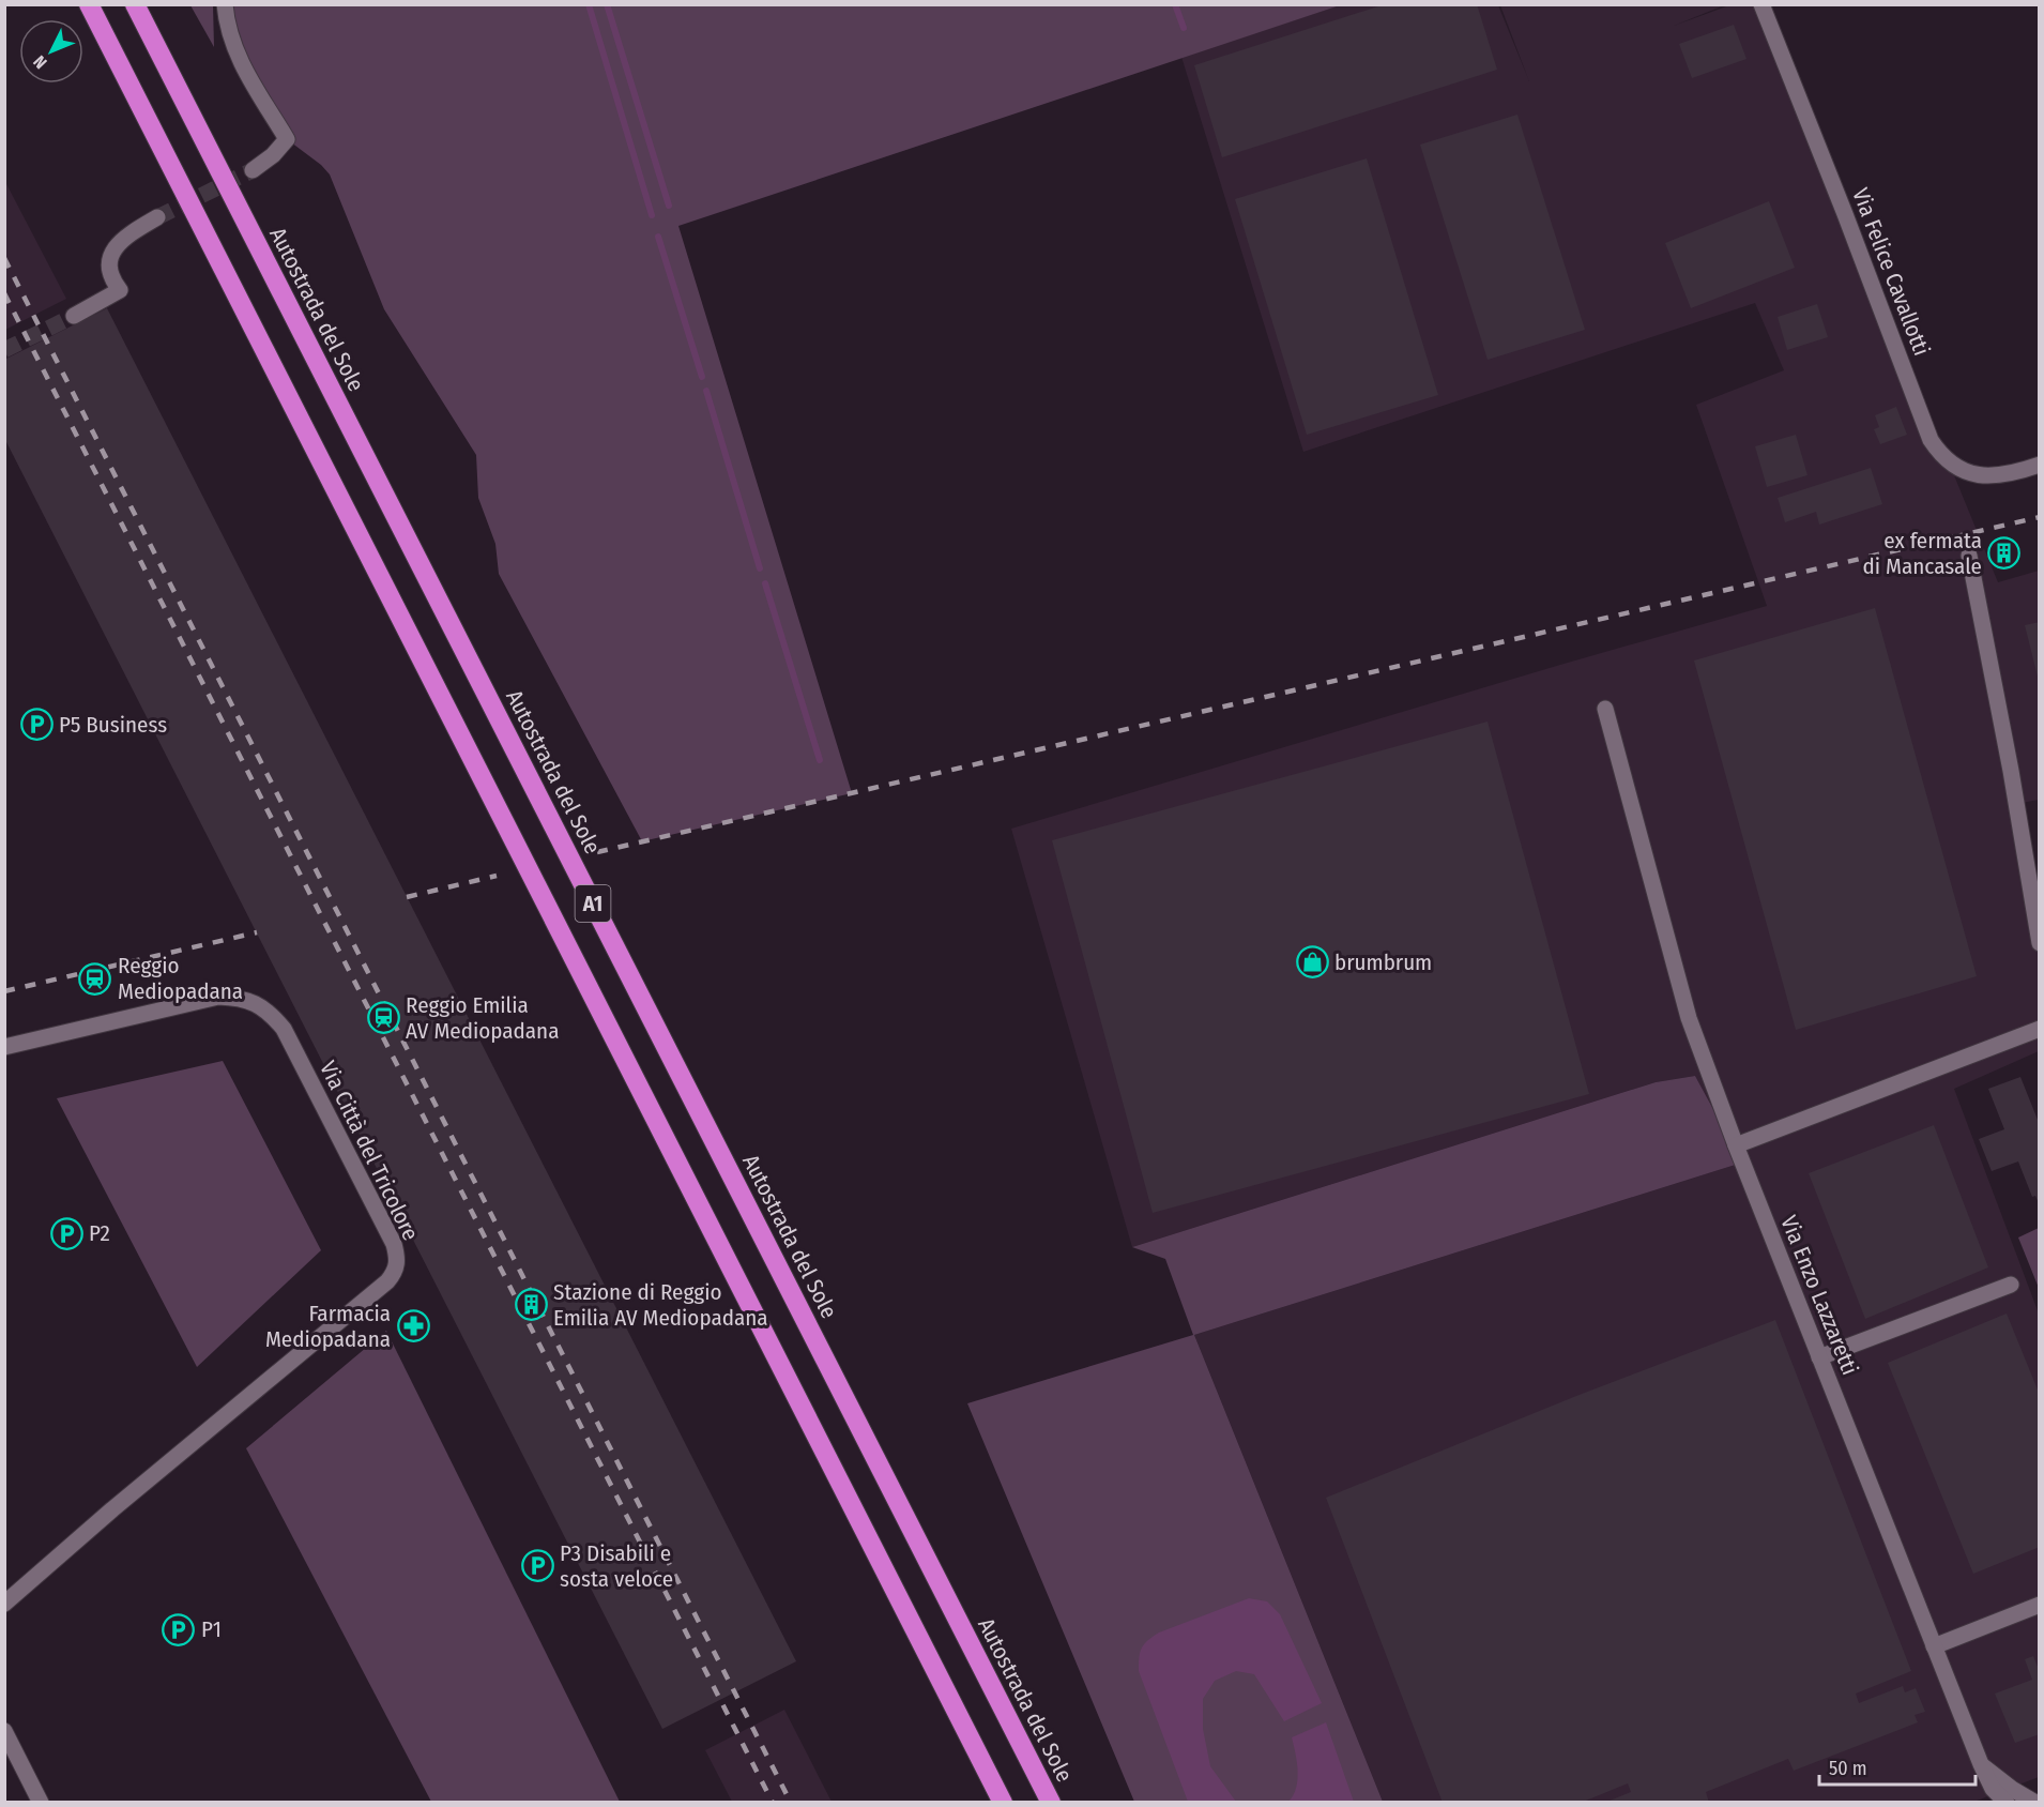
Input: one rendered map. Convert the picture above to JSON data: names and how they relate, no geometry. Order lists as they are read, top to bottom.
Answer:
{
  "streets": {
    "highway": ["Autostrada del Sole", "A1"],
    "street": ["Via Felice Cavallotti", "Via Città del Tricolore", "Via Enzo Lazzaretti"]
  },
  "places": {
    "building": ["ex fermata di Mancasale", "Stazione di Reggio Emilia AV Mediopadana"],
    "parking": [
      "P5 Business",
      "P2",
      "P3 Disabili e sosta veloce",
      "P1"
    ],
    "shop": ["brumbrum"],
    "station": ["Reggio Mediopadana", "Reggio Emilia AV Mediopadana"],
    "pharmacy": ["Farmacia Mediopadana"]
  },
  "scale_bar": "50 m",
  "north": "bottom left"
}
